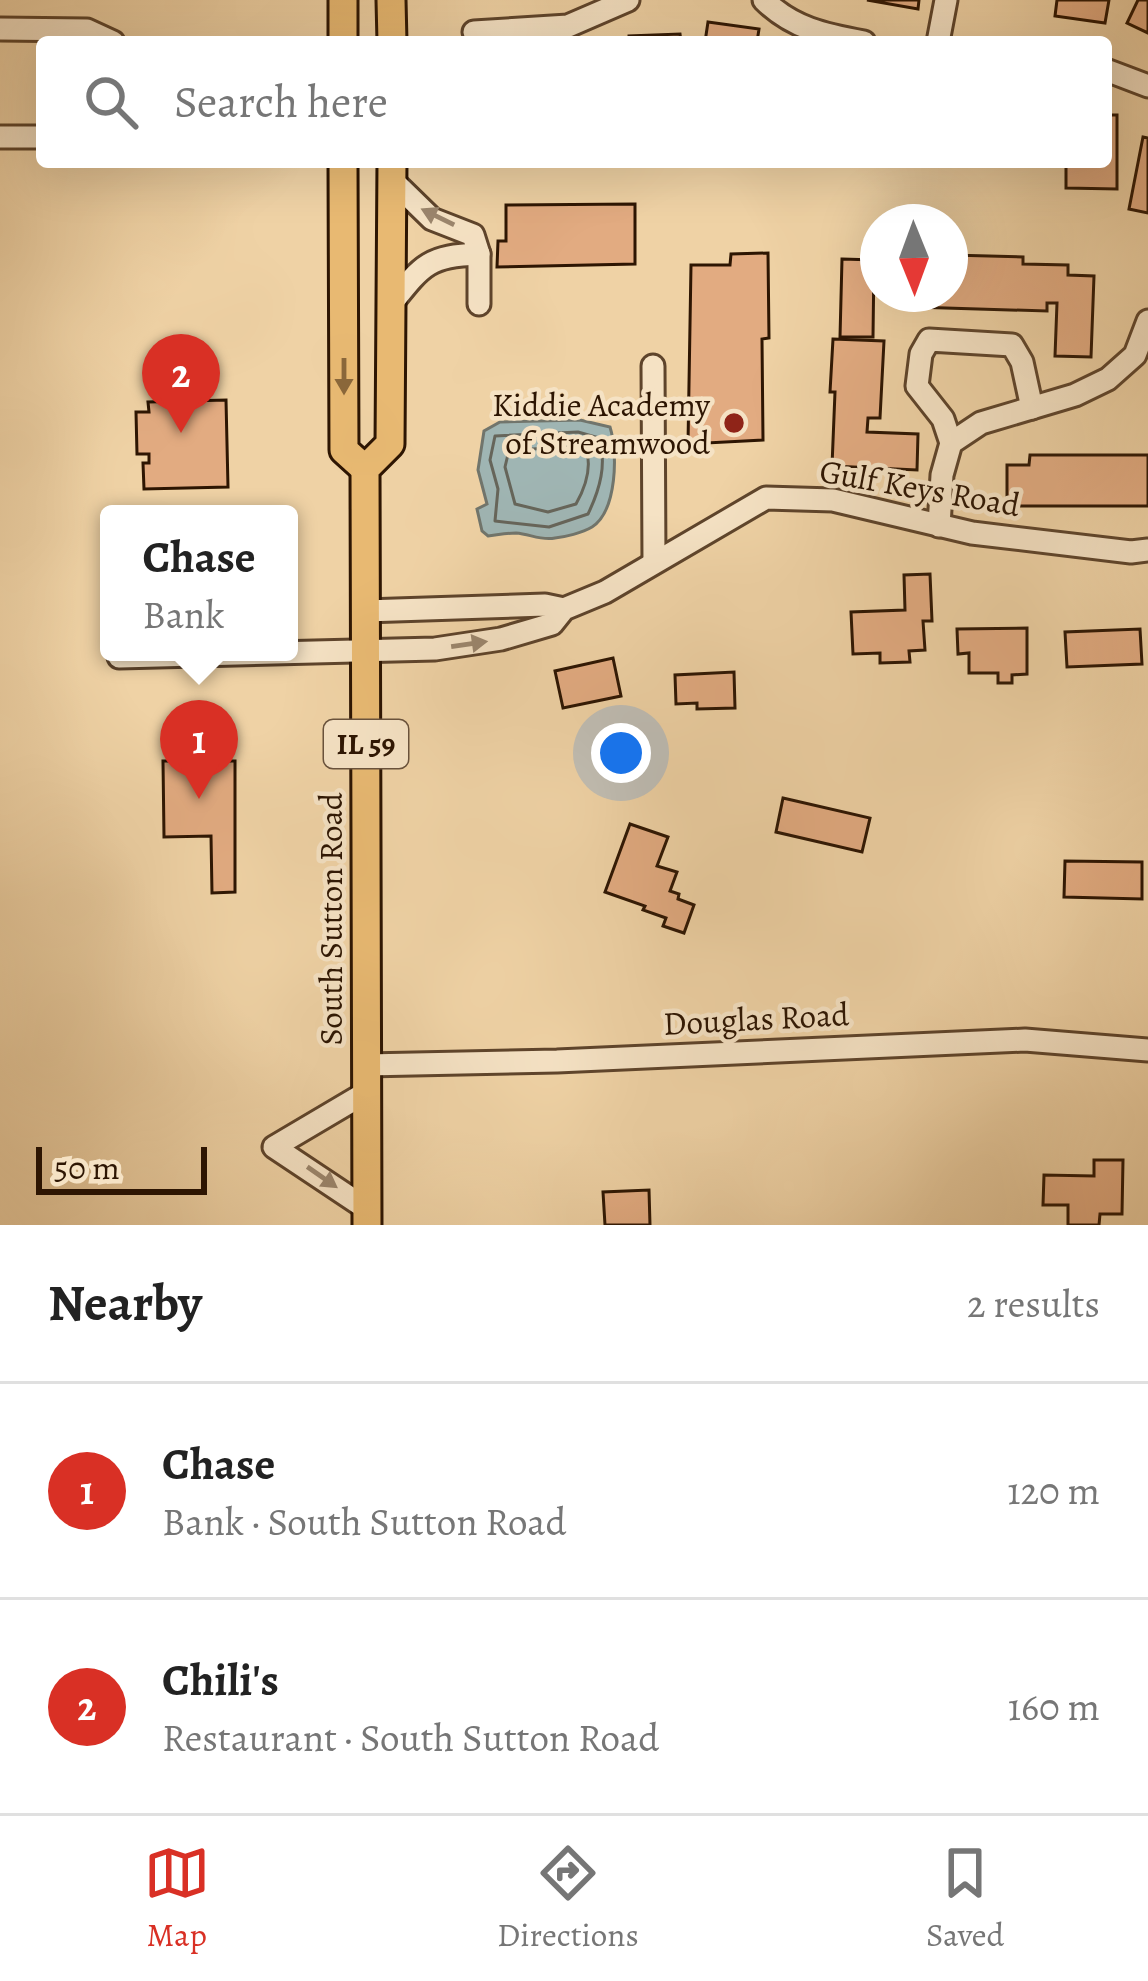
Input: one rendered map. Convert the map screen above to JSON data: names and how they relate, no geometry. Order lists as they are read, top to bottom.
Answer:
{
  "streets": {
    "main road": ["IL 59", "South Sutton Road"],
    "street": ["Gulf Keys Road", "Douglas Road"]
  },
  "crossings": [
    ["Gulf Keys Road", "South Sutton Road"],
    ["South Sutton Road", "Douglas Road"]
  ],
  "places": ["Kiddie Academy of Streamwood"],
  "scale_bar": "50 m",
  "north": "bottom",
  "page": {
    "search": "Search here",
    "pins": ["2", "1"],
    "popup": ["Chase", "Bank"],
    "scale": "50 m",
    "heading": ["Nearby", "2 results"],
    "list": [
      {
        "mark": "1",
        "name": "Chase",
        "note": "Bank · South Sutton Road",
        "value": "120 m"
      },
      {
        "mark": "2",
        "name": "Chili's",
        "note": "Restaurant · South Sutton Road",
        "value": "160 m"
      }
    ],
    "nav": ["Map", "Directions", "Saved"]
  }
}
